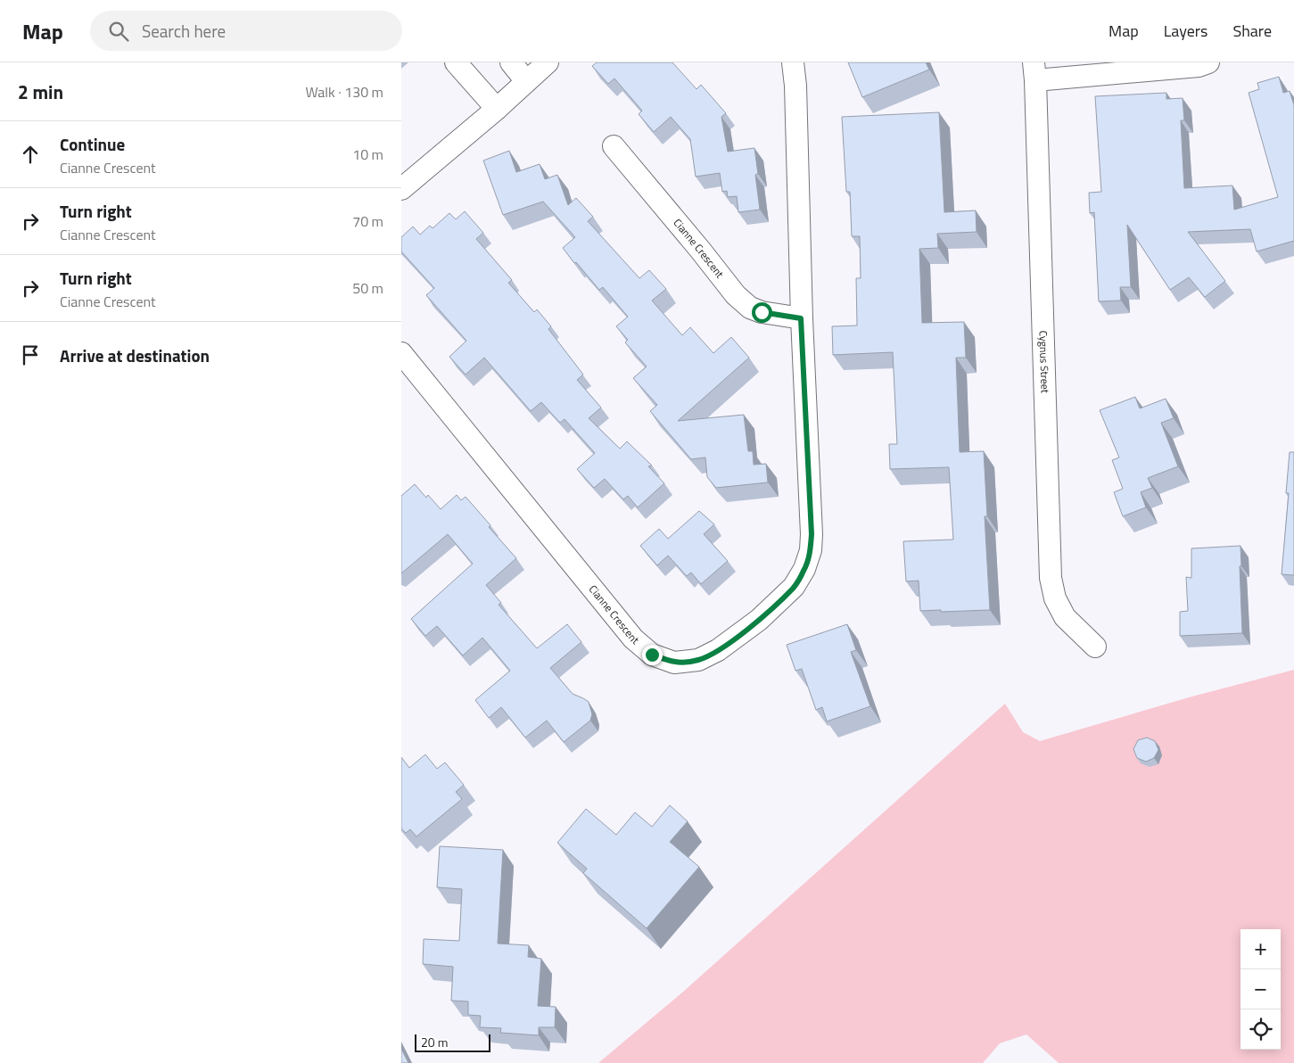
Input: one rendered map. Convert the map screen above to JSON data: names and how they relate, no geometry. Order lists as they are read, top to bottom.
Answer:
{
  "streets": {
    "street": ["Cianne Crescent", "Cygnus Street"]
  },
  "scale_bar": "20 m",
  "page": {
    "header": "Map",
    "search": "Search here",
    "nav": ["Map", "Layers", "Share"],
    "heading": ["2 min", "Walk · 130 m"],
    "list": [
      ["Continue", "Cianne Crescent", "10 m"],
      ["Turn right", "Cianne Crescent", "70 m"],
      ["Turn right", "Cianne Crescent", "50 m"],
      "Arrive at destination"
    ],
    "map_buttons": ["+", "−"],
    "scale": "20 m"
  }
}
